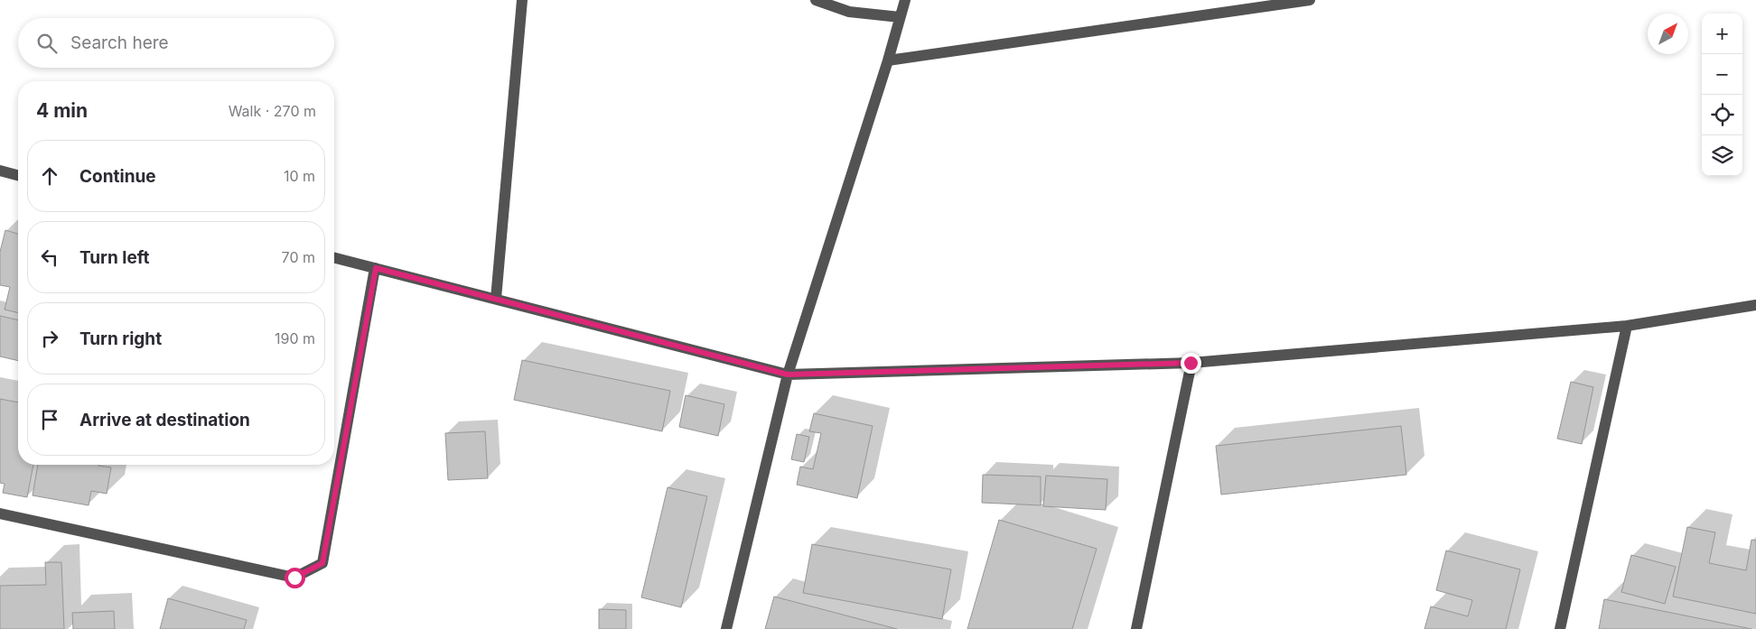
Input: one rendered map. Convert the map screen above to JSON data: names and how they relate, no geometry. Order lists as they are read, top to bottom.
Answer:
{
  "north": "top right",
  "page": {
    "map_buttons": ["+", "−"],
    "search": "Search here",
    "heading": ["4 min", "Walk · 270 m"],
    "list": [
      ["Continue", "10 m"],
      ["Turn left", "70 m"],
      ["Turn right", "190 m"],
      "Arrive at destination"
    ]
  }
}
